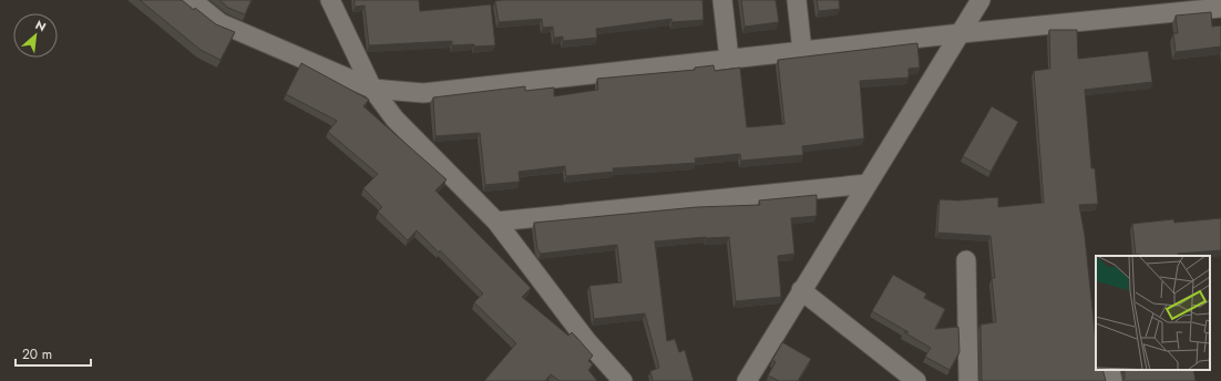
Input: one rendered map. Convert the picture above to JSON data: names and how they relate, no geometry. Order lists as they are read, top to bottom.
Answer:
{
  "scale_bar": "20 m",
  "north": "top right"
}
